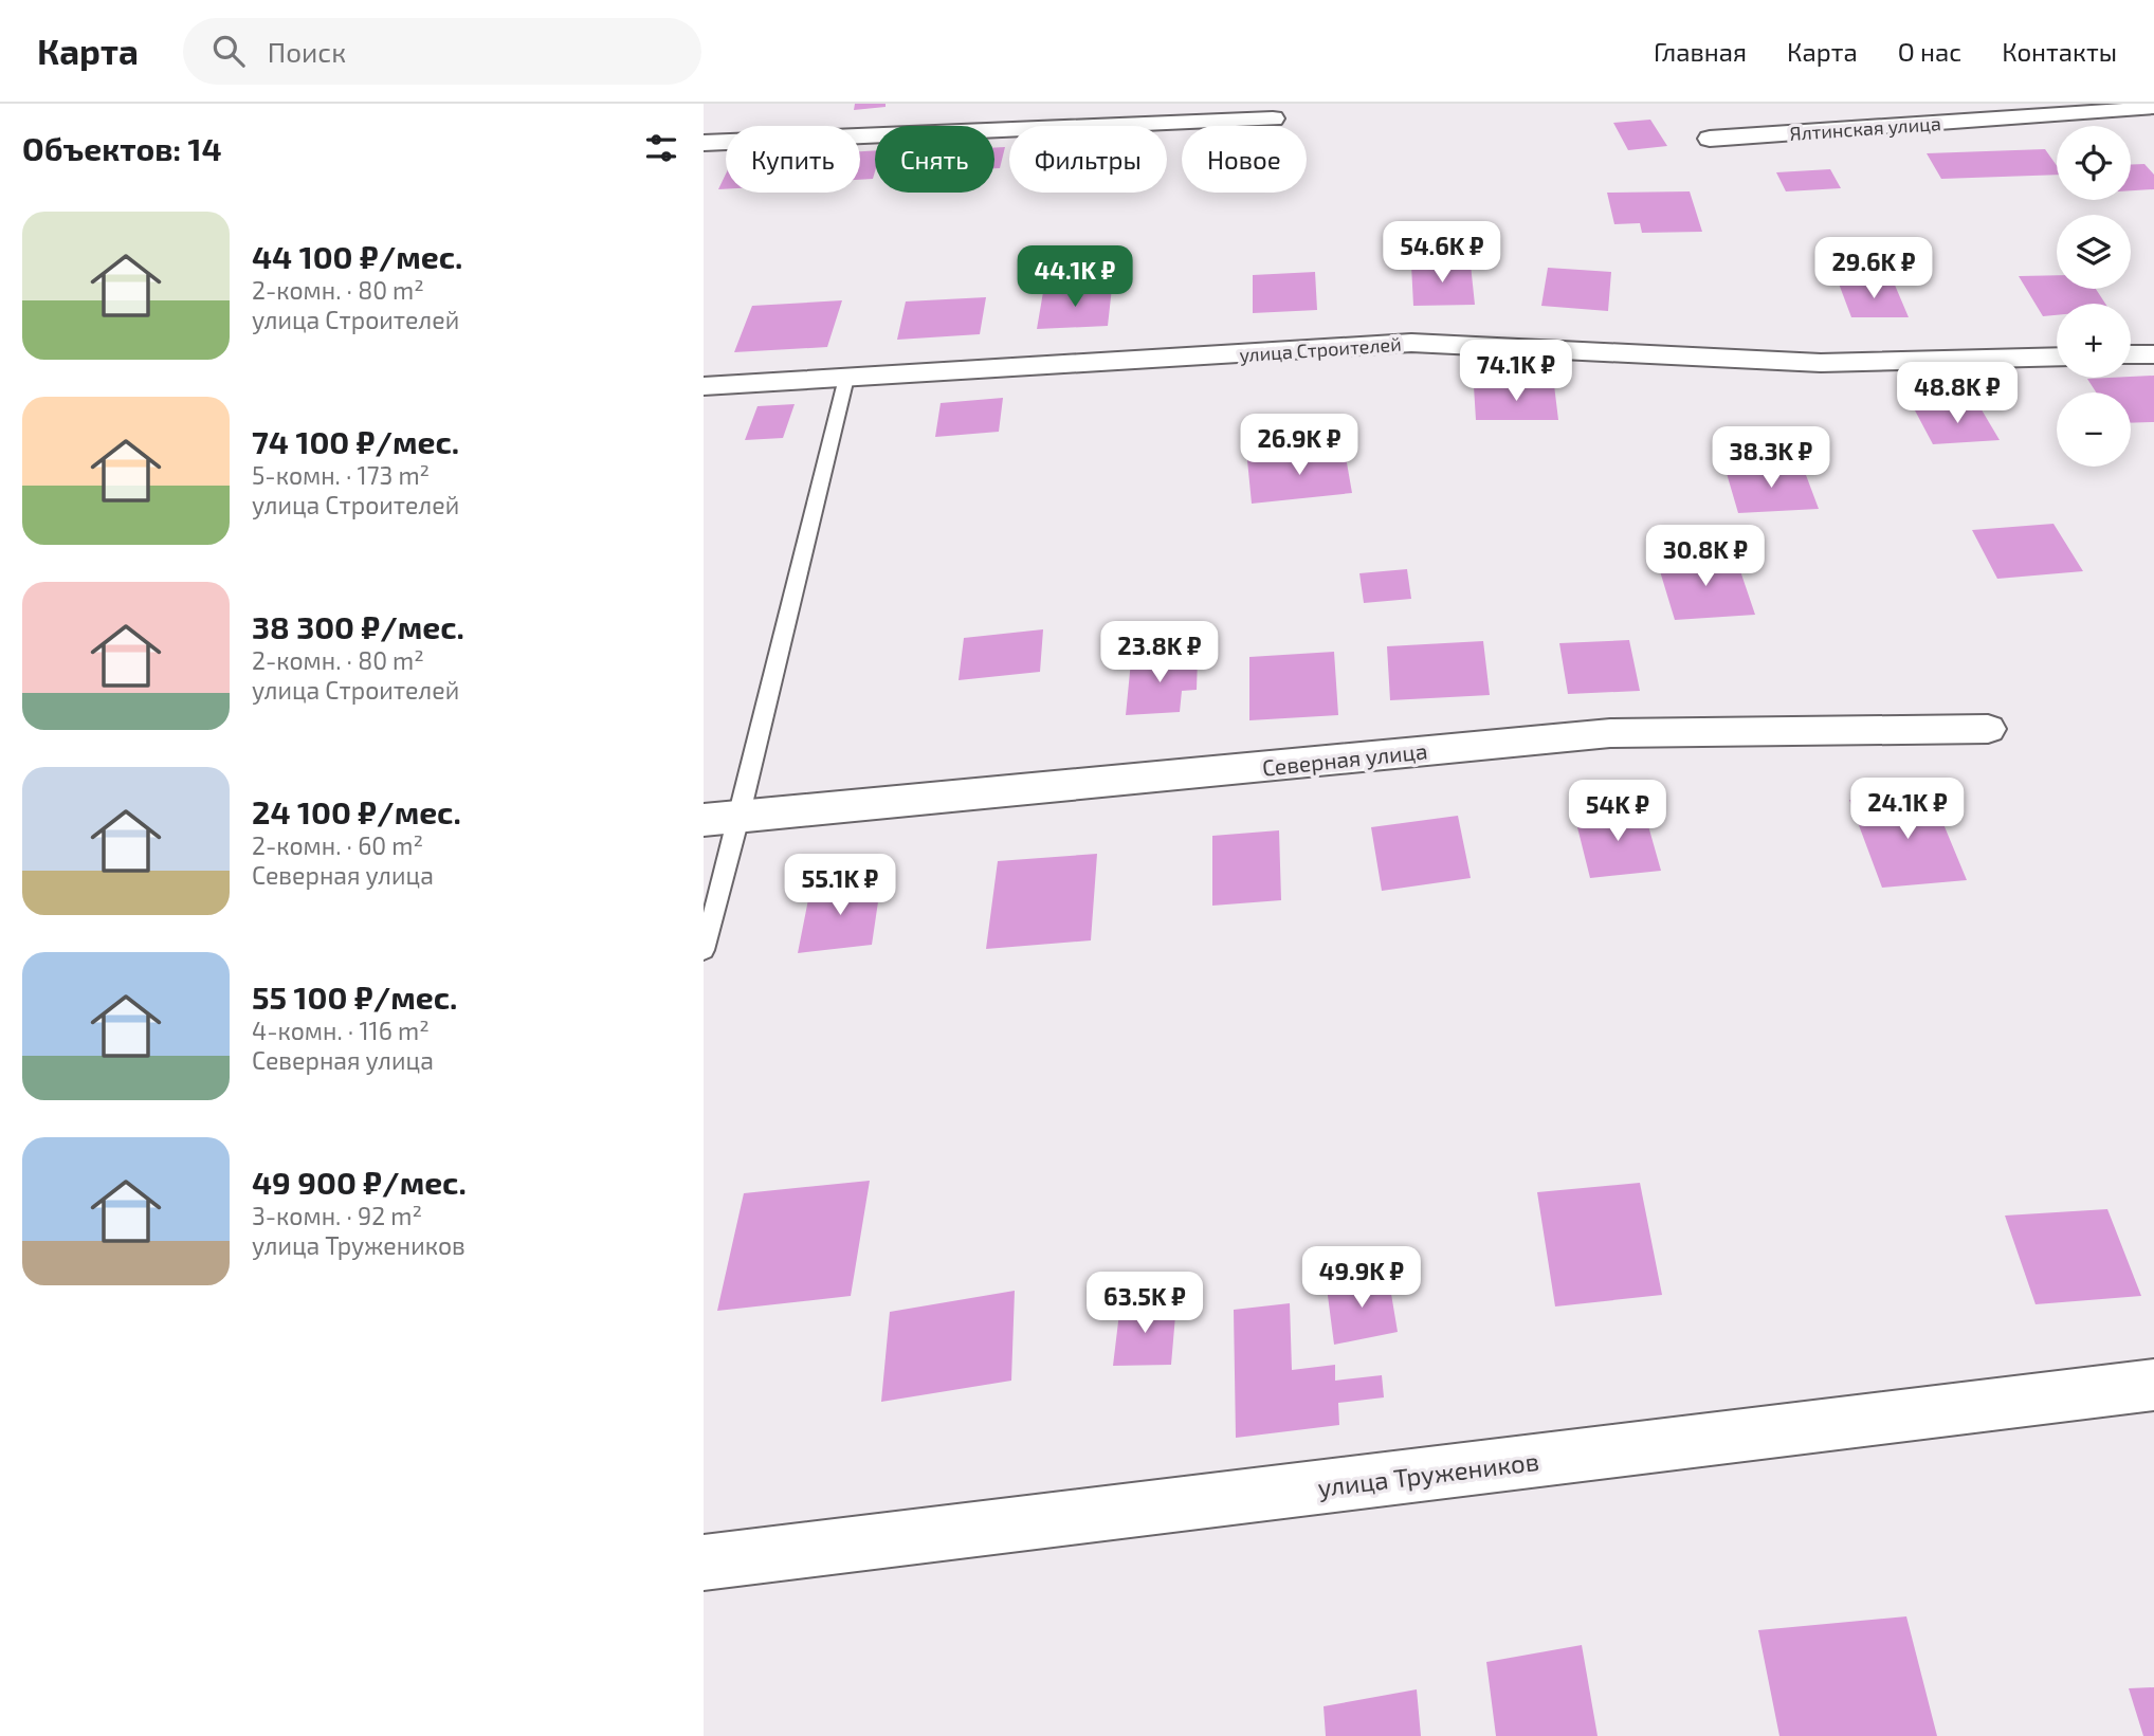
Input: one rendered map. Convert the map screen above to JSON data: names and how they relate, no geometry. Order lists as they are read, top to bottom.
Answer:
{
  "streets": {
    "street": [
      "Ялтинская улица",
      "улица Строителей",
      "Северная улица",
      "улица Тружеников"
    ]
  },
  "page": {
    "header": "Карта",
    "search": "Поиск",
    "nav": [
      "Главная",
      "Карта",
      "О нас",
      "Контакты"
    ],
    "heading": "Объектов: 14",
    "map_buttons": ["+", "−"],
    "chip": [
      "Купить",
      "Снять",
      "Фильтры",
      "Новое"
    ],
    "list": [
      {
        "name": "44 100 ₽/мес.",
        "note": "2-комн. · 80 m² · улица Строителей"
      },
      {
        "name": "74 100 ₽/мес.",
        "note": "5-комн. · 173 m² · улица Строителей"
      },
      {
        "name": "38 300 ₽/мес.",
        "note": "2-комн. · 80 m² · улица Строителей"
      },
      {
        "name": "24 100 ₽/мес.",
        "note": "2-комн. · 60 m² · Северная улица"
      },
      {
        "name": "55 100 ₽/мес.",
        "note": "4-комн. · 116 m² · Северная улица"
      },
      {
        "name": "49 900 ₽/мес.",
        "note": "3-комн. · 92 m² · улица Тружеников"
      }
    ],
    "price": [
      "54.6K ₽",
      "29.6K ₽",
      "44.1K ₽",
      "74.1K ₽",
      "48.8K ₽",
      "26.9K ₽",
      "38.3K ₽",
      "30.8K ₽",
      "23.8K ₽",
      "24.1K ₽",
      "54K ₽",
      "55.1K ₽",
      "49.9K ₽",
      "63.5K ₽"
    ]
  }
}
